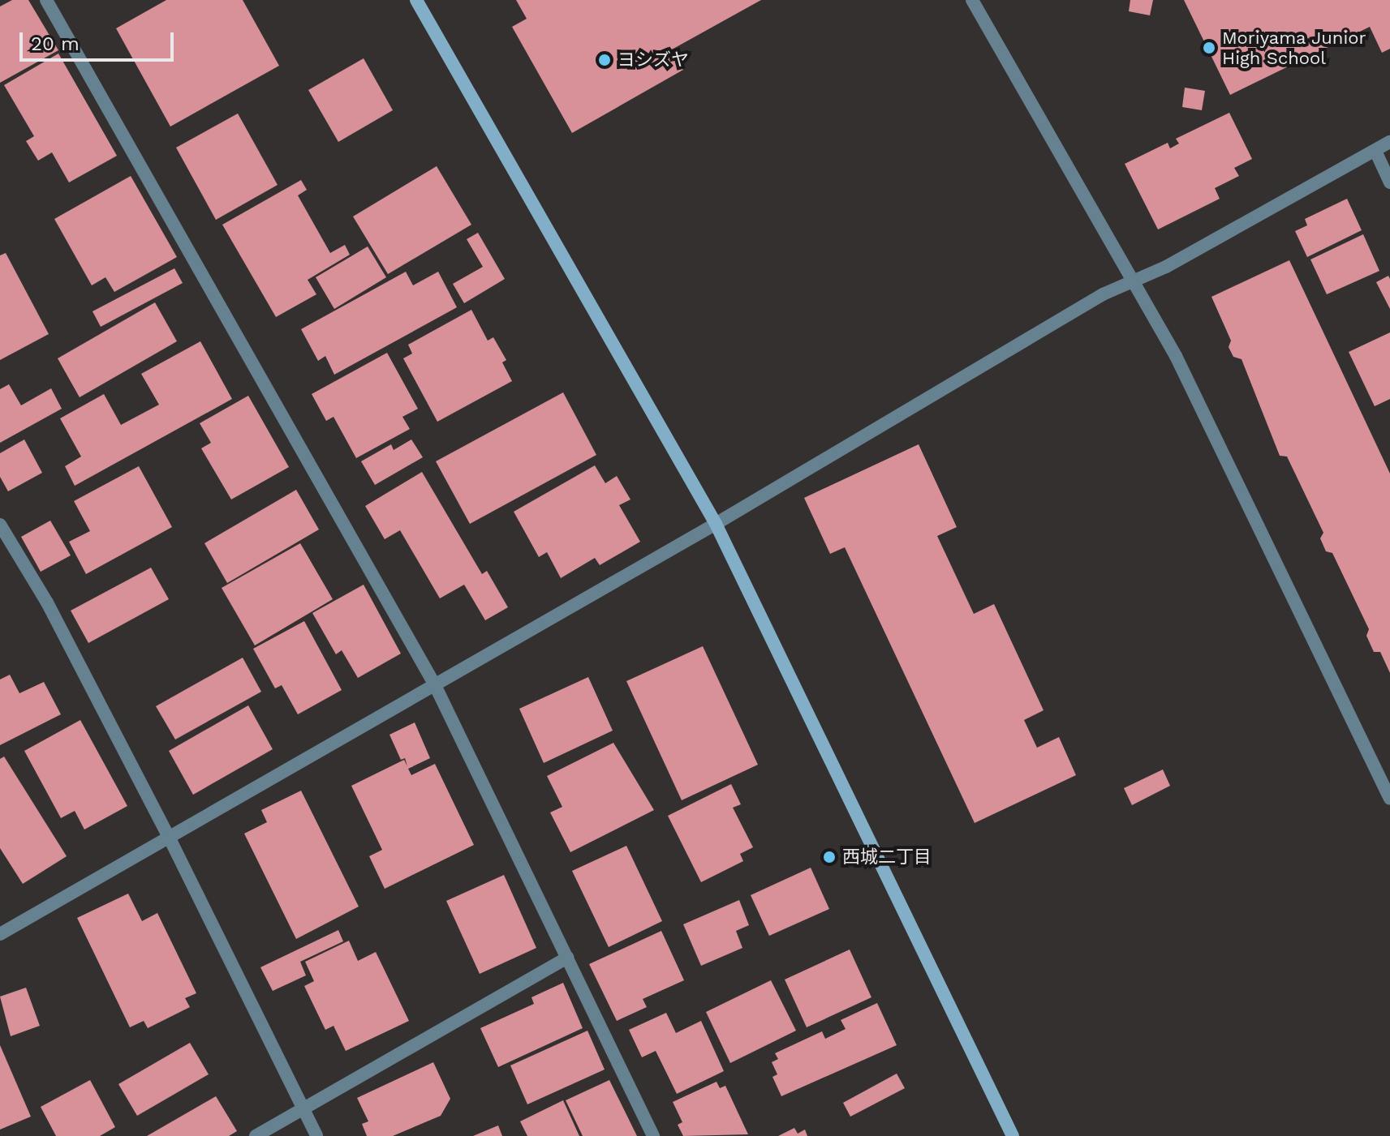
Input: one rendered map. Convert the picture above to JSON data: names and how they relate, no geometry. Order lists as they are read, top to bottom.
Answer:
{
  "places": ["Moriyama Junior High School", "ヨシズヤ", "西城二丁目"],
  "scale_bar": "20 m"
}
